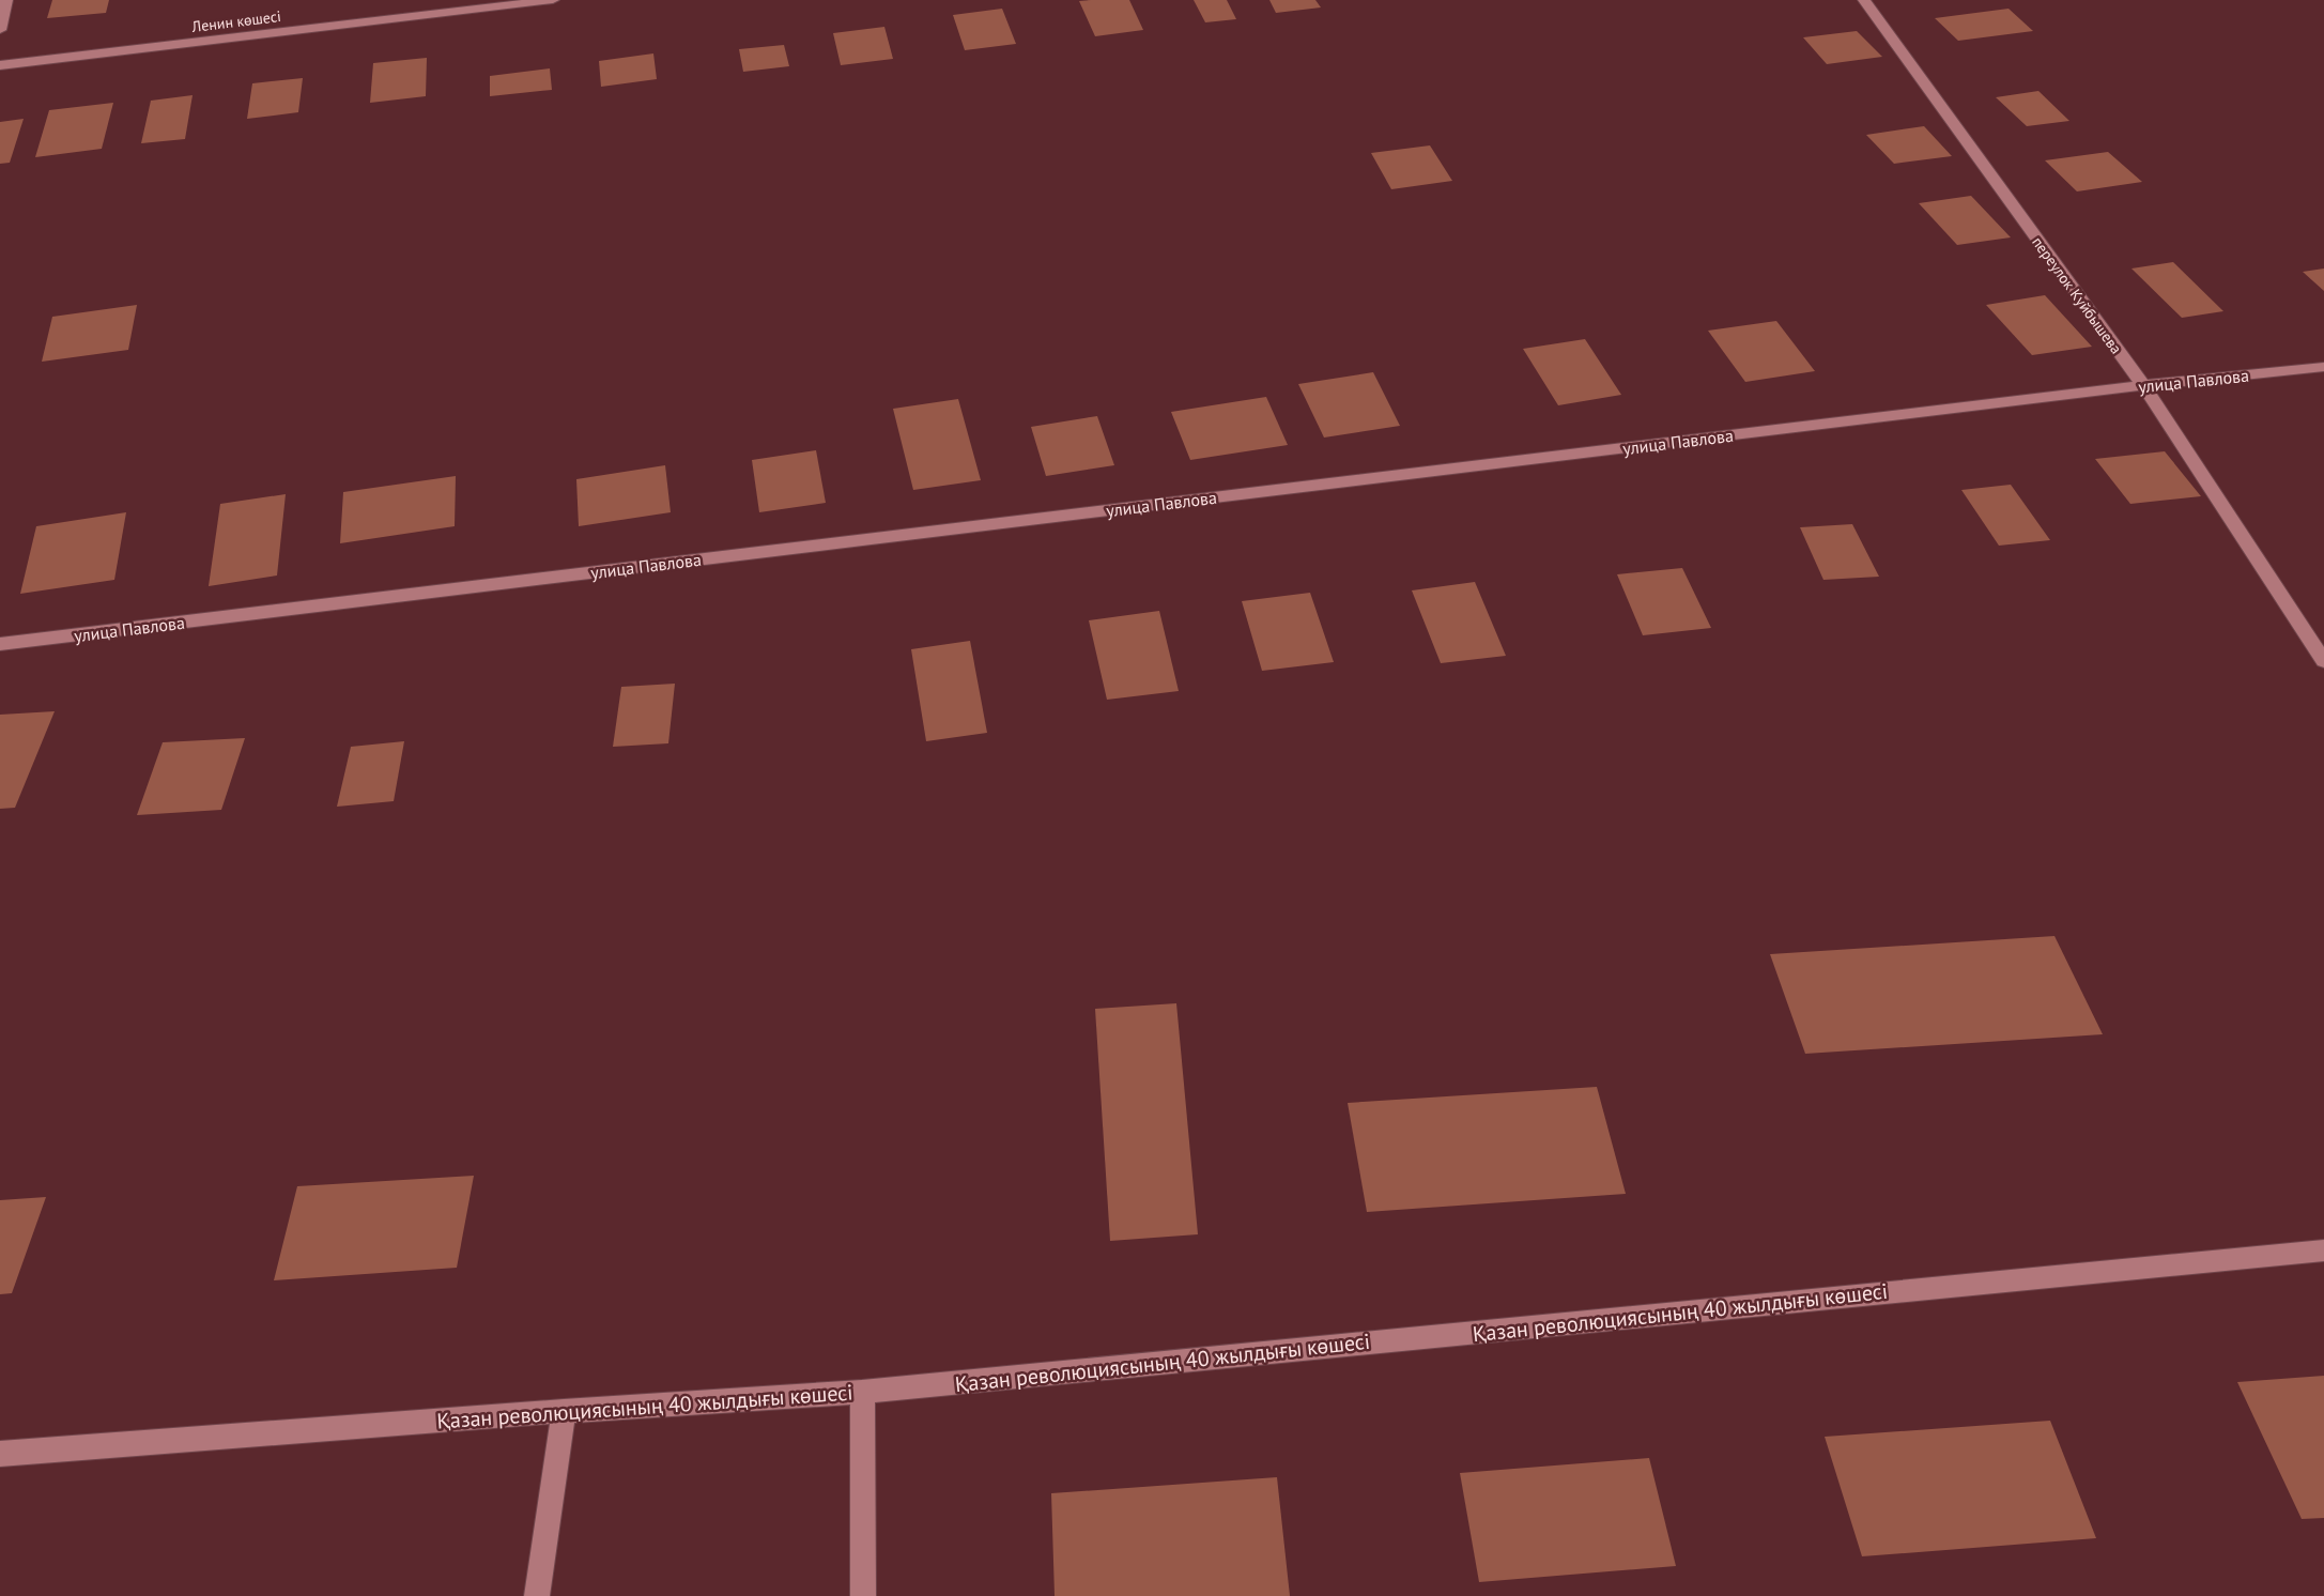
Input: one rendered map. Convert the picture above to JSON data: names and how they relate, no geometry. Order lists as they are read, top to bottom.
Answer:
{
  "streets": {
    "street": [
      "Ленин көшесі",
      "переулок Куйбышева",
      "улица Павлова",
      "Қазан революциясының 40 жылдығы көшесі"
    ]
  },
  "crossings": [
    ["переулок Куйбышева", "улица Павлова"]
  ]
}
